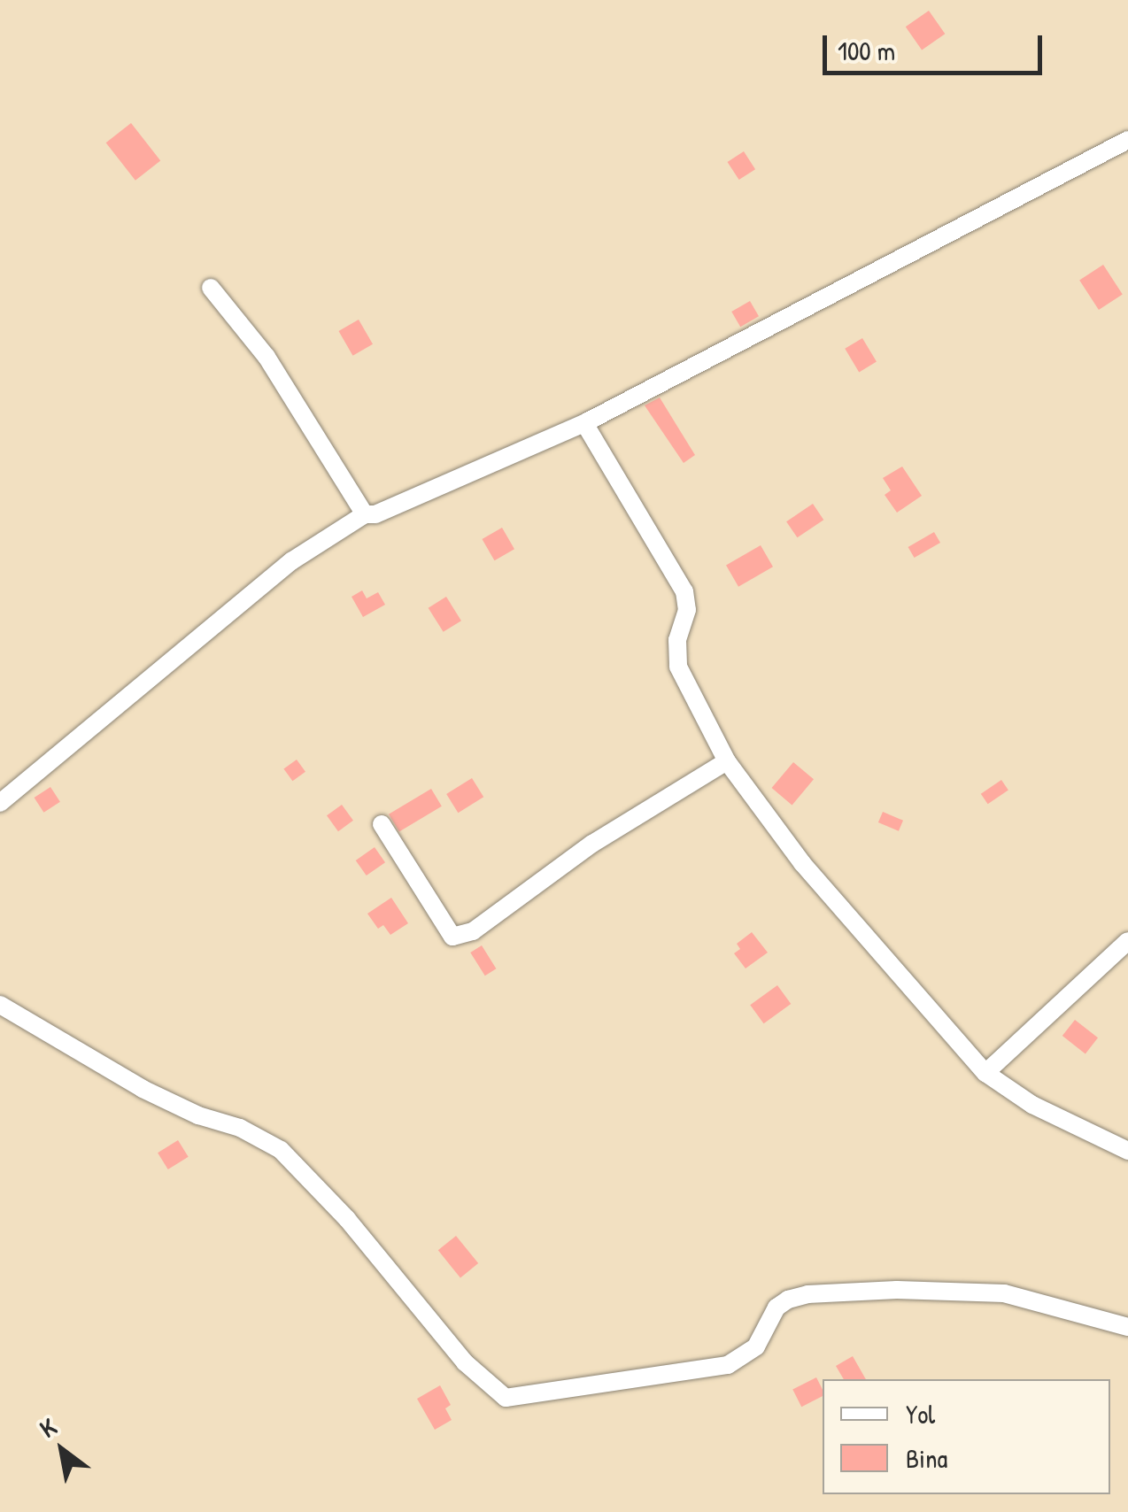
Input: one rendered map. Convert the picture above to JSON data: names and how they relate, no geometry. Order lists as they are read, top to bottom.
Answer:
{
  "legend": ["Yol", "Bina"],
  "scale_bar": "100 m",
  "north": "top left"
}
